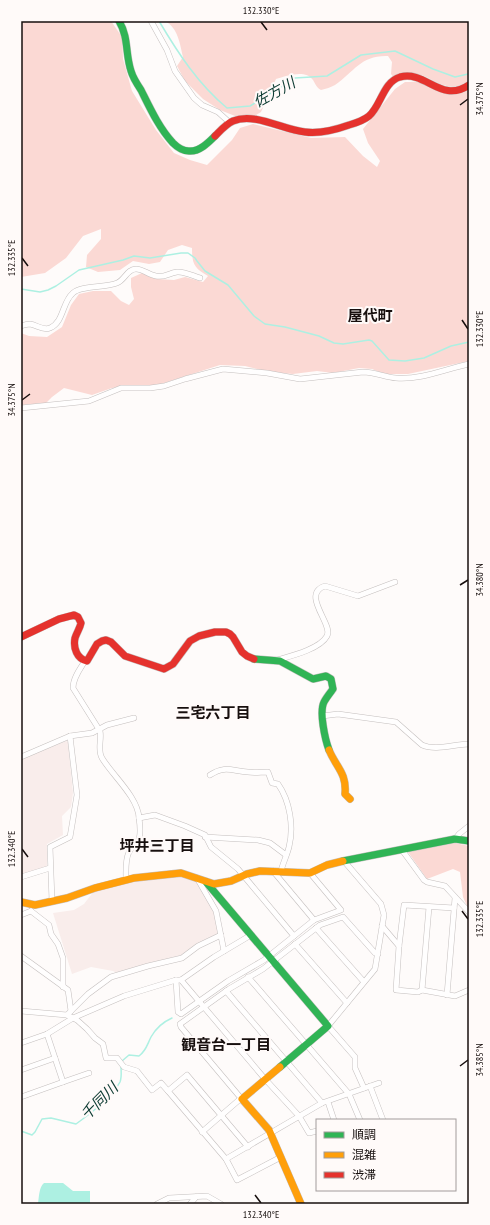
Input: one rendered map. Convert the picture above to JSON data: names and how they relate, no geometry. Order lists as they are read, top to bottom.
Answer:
{
  "districts": [
    "屋代町",
    "三宅六丁目",
    "坪井三丁目",
    "観音台一丁目"
  ],
  "water": ["佐方川", "千同川"],
  "legend": ["順調", "混雑", "渋滞"],
  "coordinates": [
    "132.330°E",
    "34.375°N",
    "132.335°E",
    "34.380°N",
    "132.340°E",
    "34.385°N"
  ]
}
